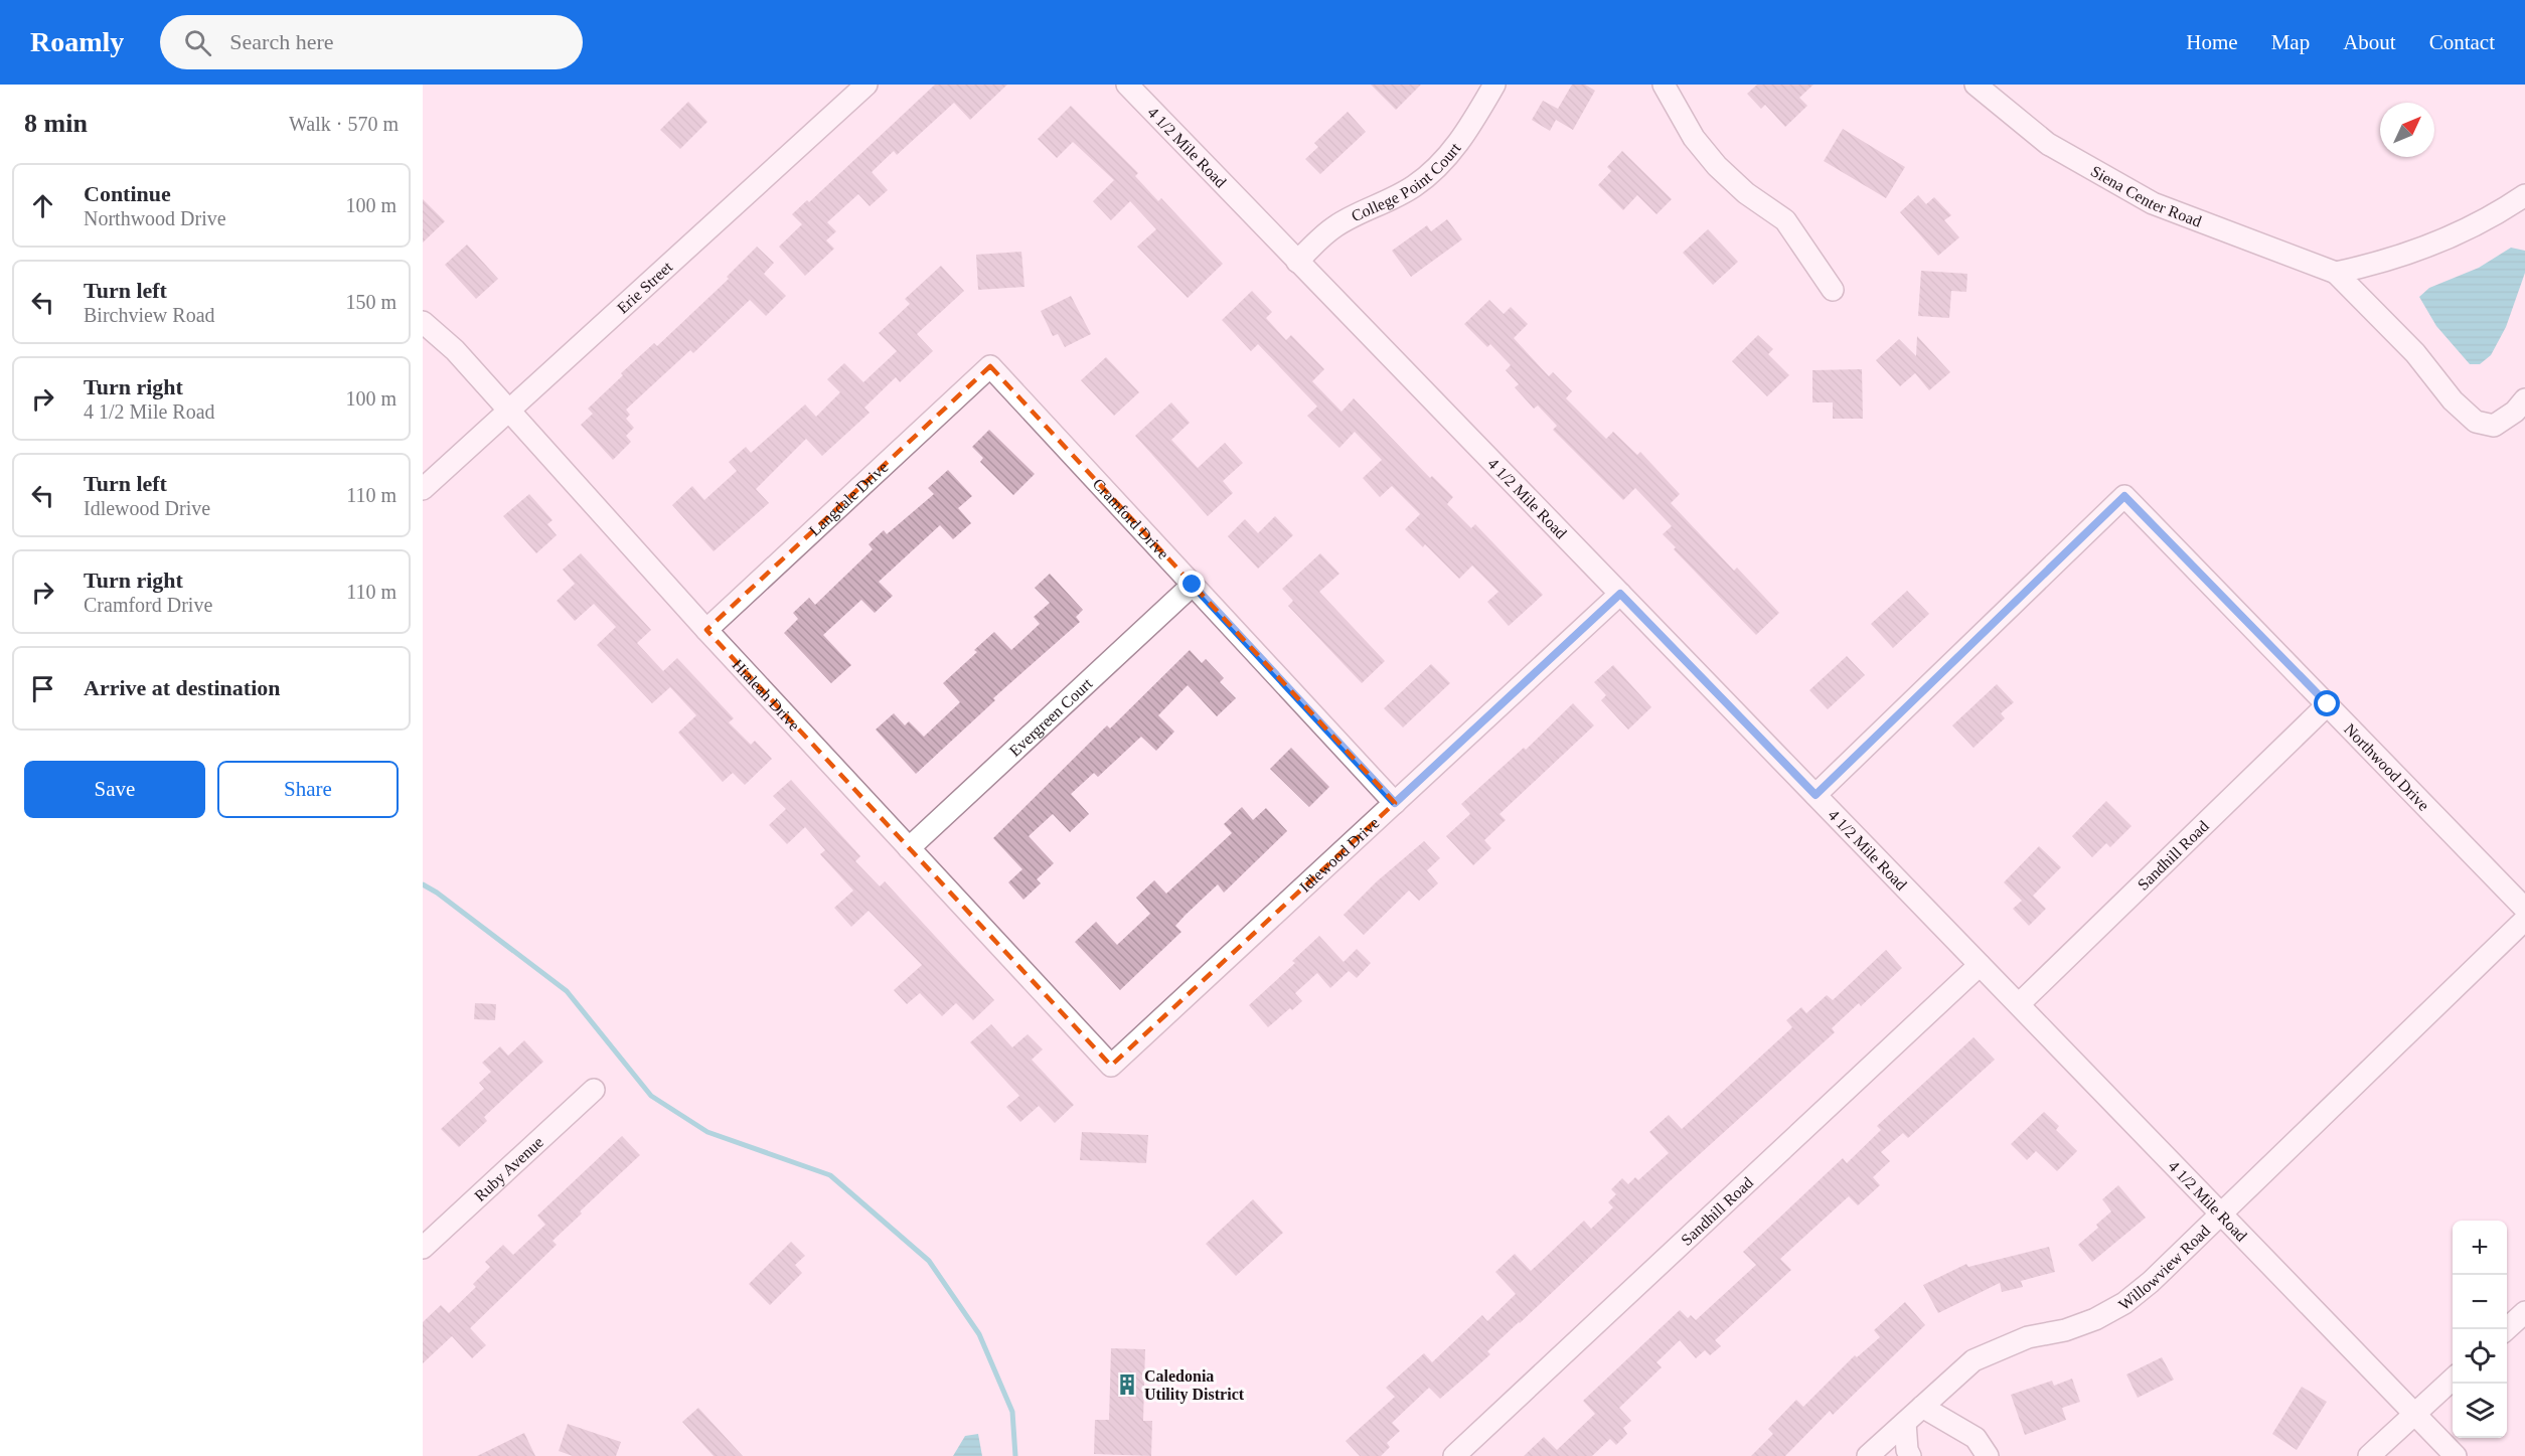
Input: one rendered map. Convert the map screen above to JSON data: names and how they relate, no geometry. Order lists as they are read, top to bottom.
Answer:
{
  "streets": {
    "street": [
      "4 1/2 Mile Road",
      "College Point Court",
      "Siena Center Road",
      "Erie Street",
      "Langdale Drive",
      "Cramford Drive",
      "Hialeah Drive",
      "Evergreen Court",
      "Northwood Drive",
      "Idlewood Drive",
      "Sandhill Road",
      "Ruby Avenue",
      "Willowview Road"
    ]
  },
  "crossings": [
    ["4 1/2 Mile Road", "College Point Court"],
    ["4 1/2 Mile Road", "Northwood Drive"],
    ["4 1/2 Mile Road", "Idlewood Drive"],
    ["4 1/2 Mile Road", "Sandhill Road"],
    ["4 1/2 Mile Road", "Willowview Road"],
    ["Erie Street", "Hialeah Drive"],
    ["Langdale Drive", "Cramford Drive"],
    ["Langdale Drive", "Hialeah Drive"],
    ["Cramford Drive", "Evergreen Court"],
    ["Cramford Drive", "Idlewood Drive"],
    ["Hialeah Drive", "Evergreen Court"],
    ["Hialeah Drive", "Idlewood Drive"],
    ["Northwood Drive", "Sandhill Road"]
  ],
  "places": {
    "building": ["Caledonia Utility District"]
  },
  "north": "top right",
  "page": {
    "header": "Roamly",
    "search": "Search here",
    "nav": [
      "Home",
      "Map",
      "About",
      "Contact"
    ],
    "heading": ["8 min", "Walk · 570 m"],
    "list": [
      ["Continue", "Northwood Drive", "100 m"],
      ["Turn left", "Birchview Road", "150 m"],
      ["Turn right", "4 1/2 Mile Road", "100 m"],
      ["Turn left", "Idlewood Drive", "110 m"],
      ["Turn right", "Cramford Drive", "110 m"],
      "Arrive at destination"
    ],
    "buttons": ["Save", "Share"],
    "map_buttons": ["+", "−"]
  }
}
